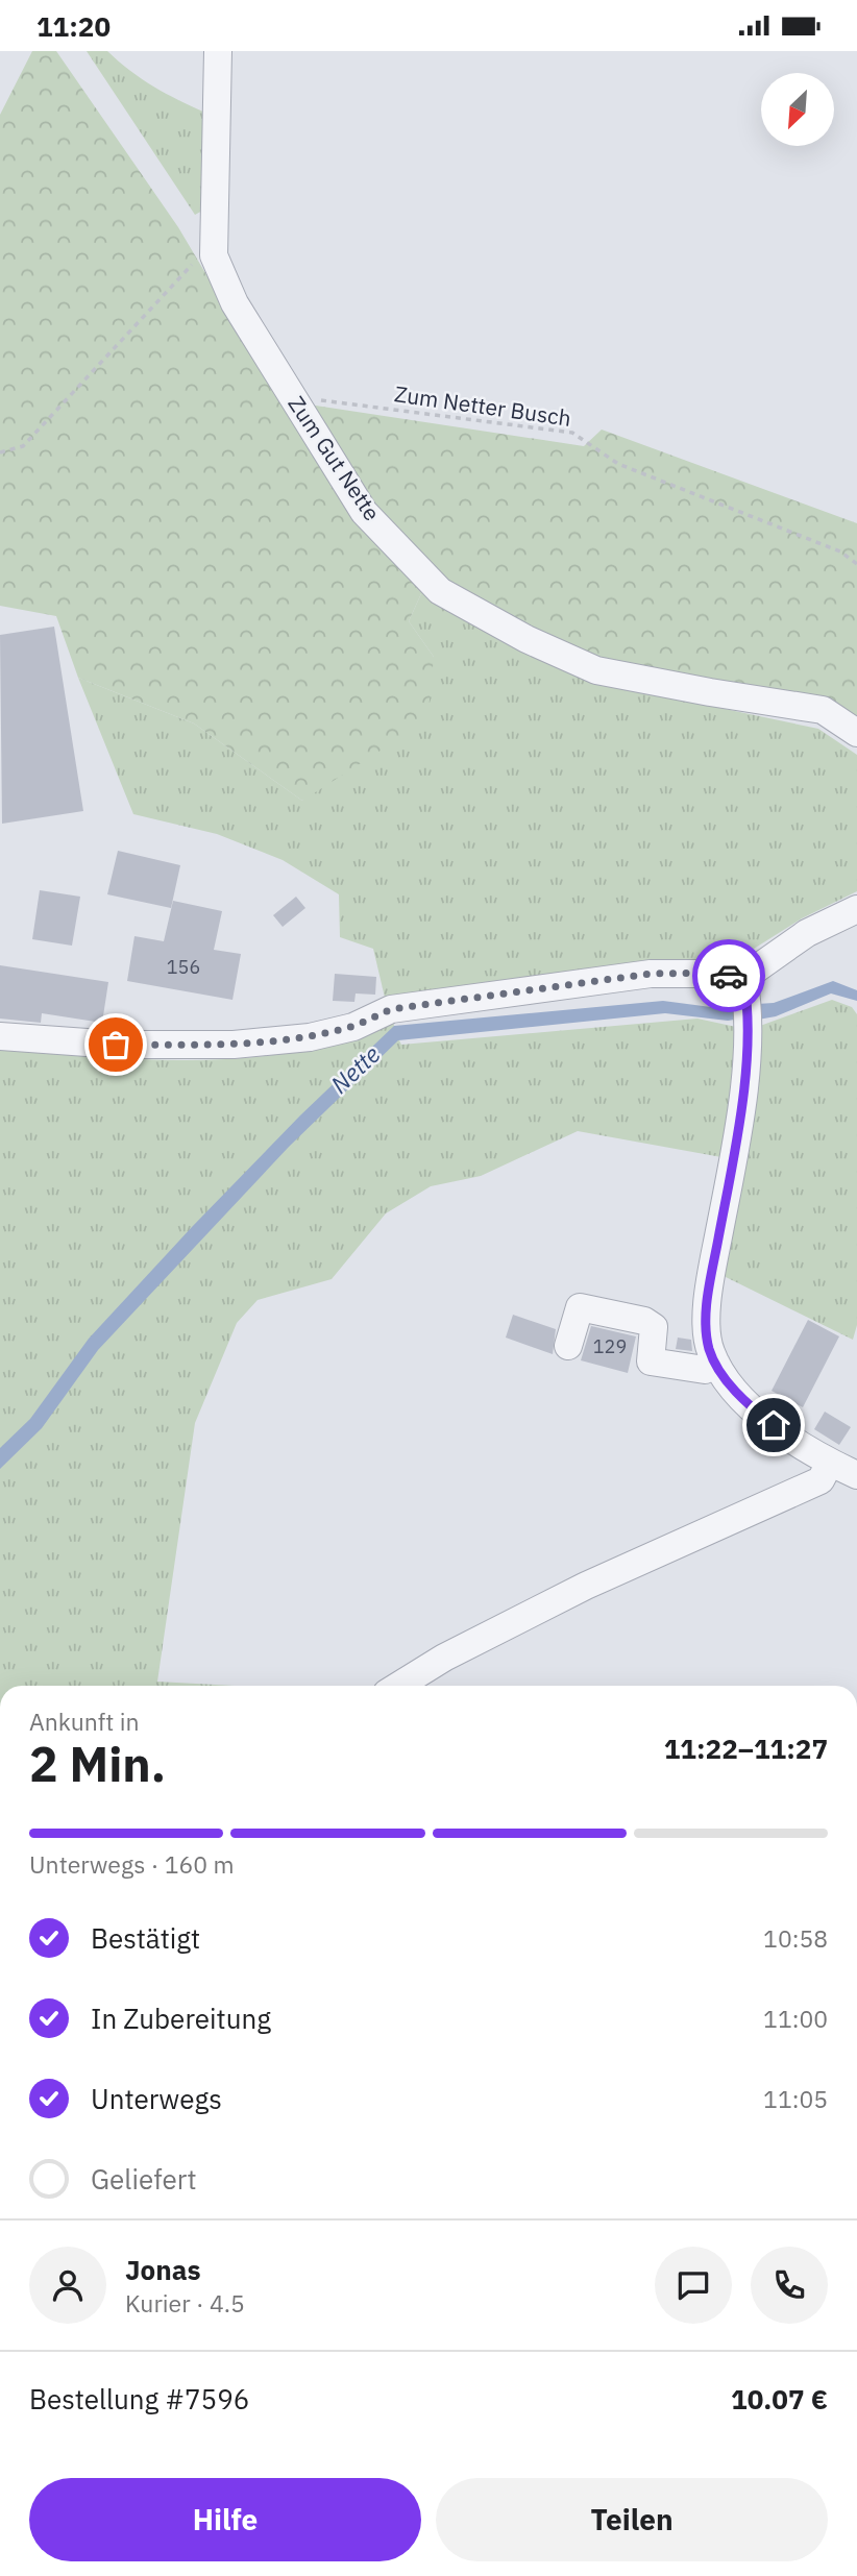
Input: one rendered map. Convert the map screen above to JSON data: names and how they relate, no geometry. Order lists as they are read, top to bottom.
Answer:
{
  "streets": {
    "street": ["Zum Gut Nette"],
    "path": ["Zum Netter Busch"]
  },
  "crossings": [
    ["Zum Netter Busch", "Zum Gut Nette"]
  ],
  "water": ["Nette"],
  "house_numbers": ["156", "129"],
  "north": "bottom left",
  "page": {
    "status": "11:20",
    "heading": ["2 Min.", "Ankunft in", "11:22–11:27"],
    "panel": [
      "Jonas",
      "Kurier · 4.5",
      "Bestellung #7596",
      "10.07 €"
    ],
    "bar": "Unterwegs · 160 m",
    "list": [
      ["Bestätigt", "10:58"],
      ["In Zubereitung", "11:00"],
      ["Unterwegs", "11:05"],
      "Geliefert"
    ],
    "buttons": ["Hilfe", "Teilen"]
  }
}
